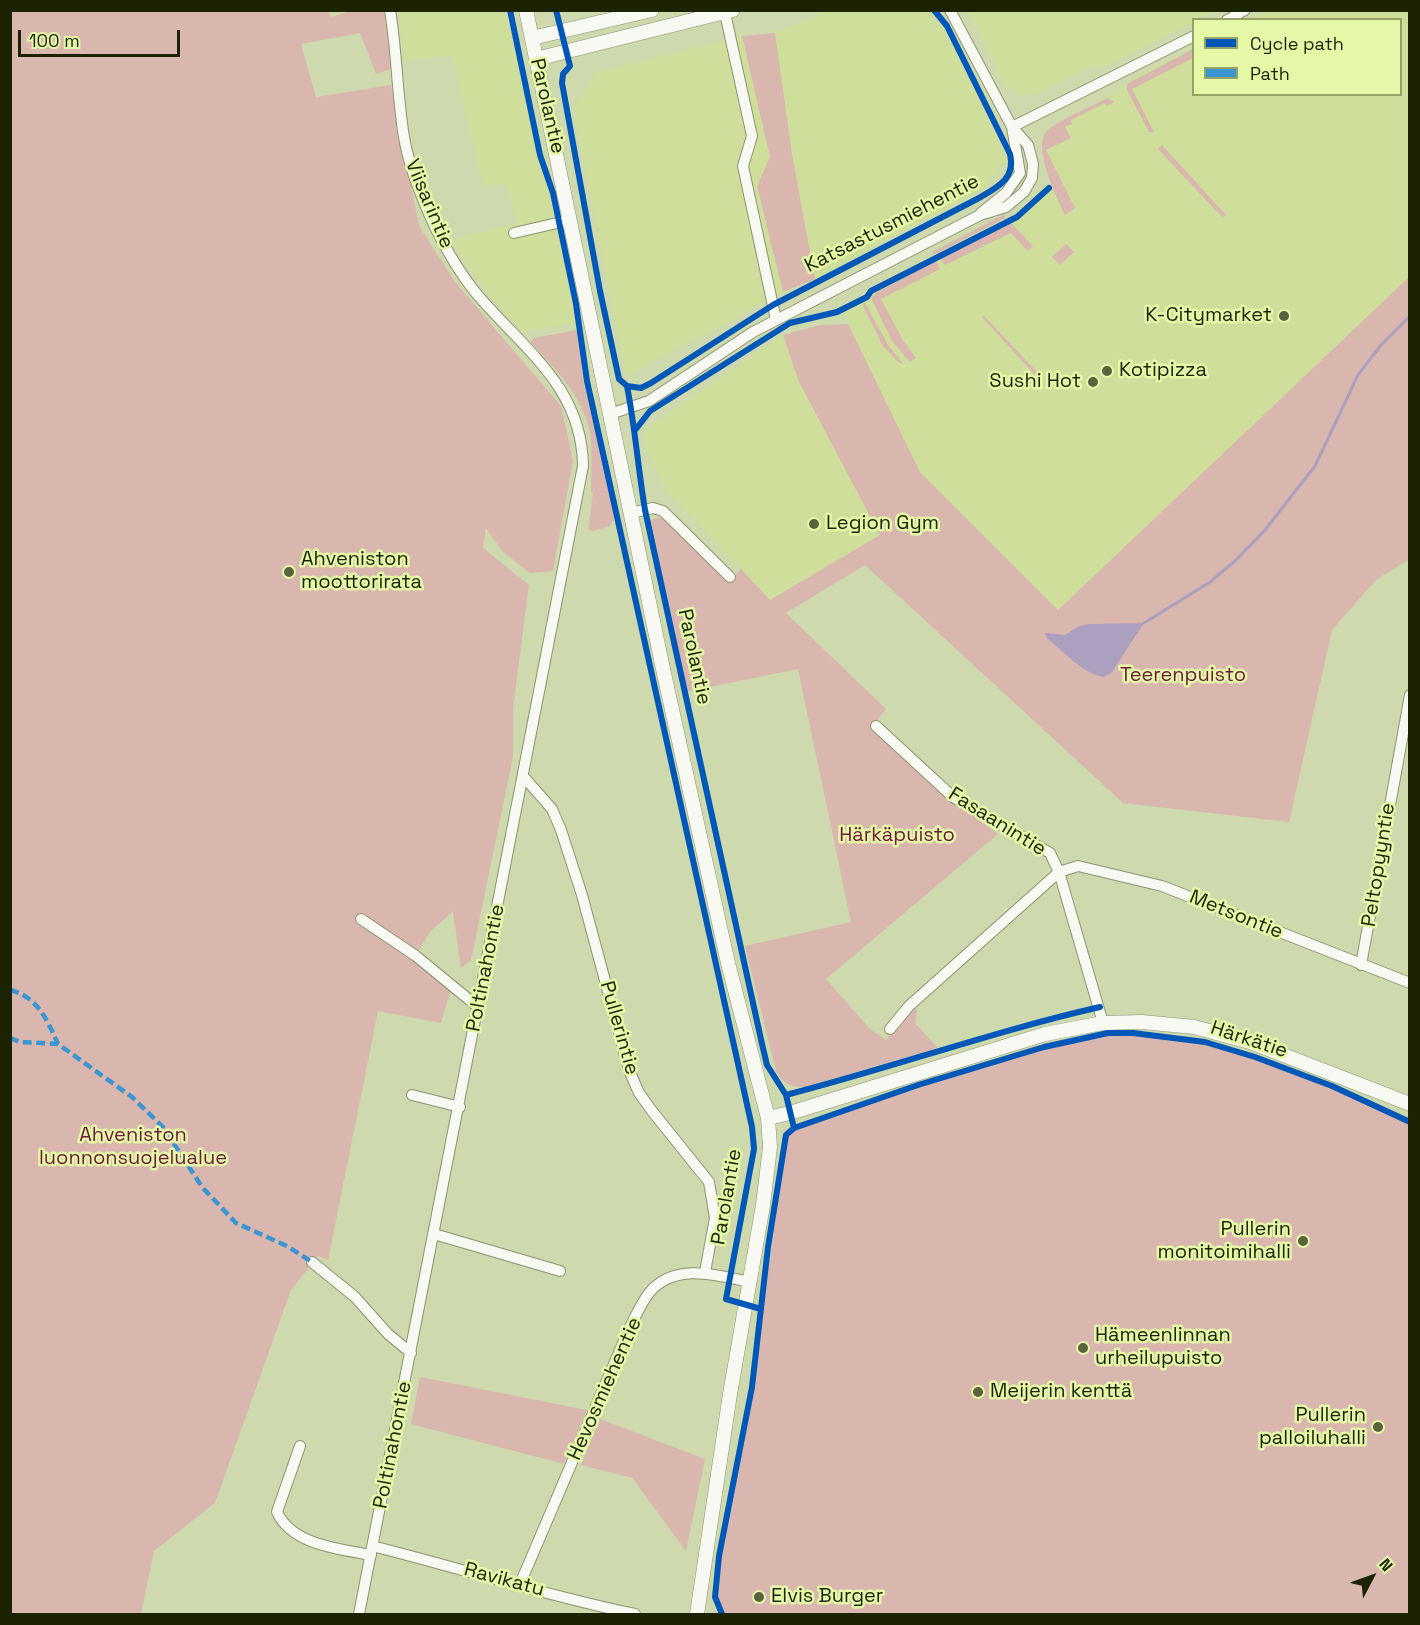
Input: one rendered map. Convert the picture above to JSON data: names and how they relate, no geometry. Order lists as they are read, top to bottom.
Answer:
{
  "streets": {
    "main road": ["Parolantie", "Härkätie"],
    "street": [
      "Viisarintie",
      "Katsastusmiehentie",
      "Fasaanintie",
      "Peltopyyntie",
      "Metsontie",
      "Poltinahontie",
      "Pullerintie",
      "Hevosmiehentie",
      "Ravikatu"
    ]
  },
  "crossings": [
    ["Parolantie", "Katsastusmiehentie"],
    ["Parolantie", "Härkätie"],
    ["Parolantie", "Hevosmiehentie"],
    ["Viisarintie", "Poltinahontie"],
    ["Fasaanintie", "Metsontie"],
    ["Peltopyyntie", "Metsontie"],
    ["Poltinahontie", "Pullerintie"],
    ["Poltinahontie", "Ravikatu"],
    ["Pullerintie", "Hevosmiehentie"],
    ["Hevosmiehentie", "Ravikatu"]
  ],
  "parks": ["Teerenpuisto", "Härkäpuisto", "Ahveniston luonnonsuojelualue"],
  "places": [
    "K-Citymarket",
    "Kotipizza",
    "Sushi Hot",
    "Legion Gym",
    "Ahveniston moottorirata",
    "Pullerin monitoimihalli",
    "Hämeenlinnan urheilupuisto",
    "Meijerin kenttä",
    "Pullerin palloiluhalli",
    "Elvis Burger"
  ],
  "legend": ["Cycle path", "Path"],
  "scale_bar": "100 m",
  "north": "top right"
}
